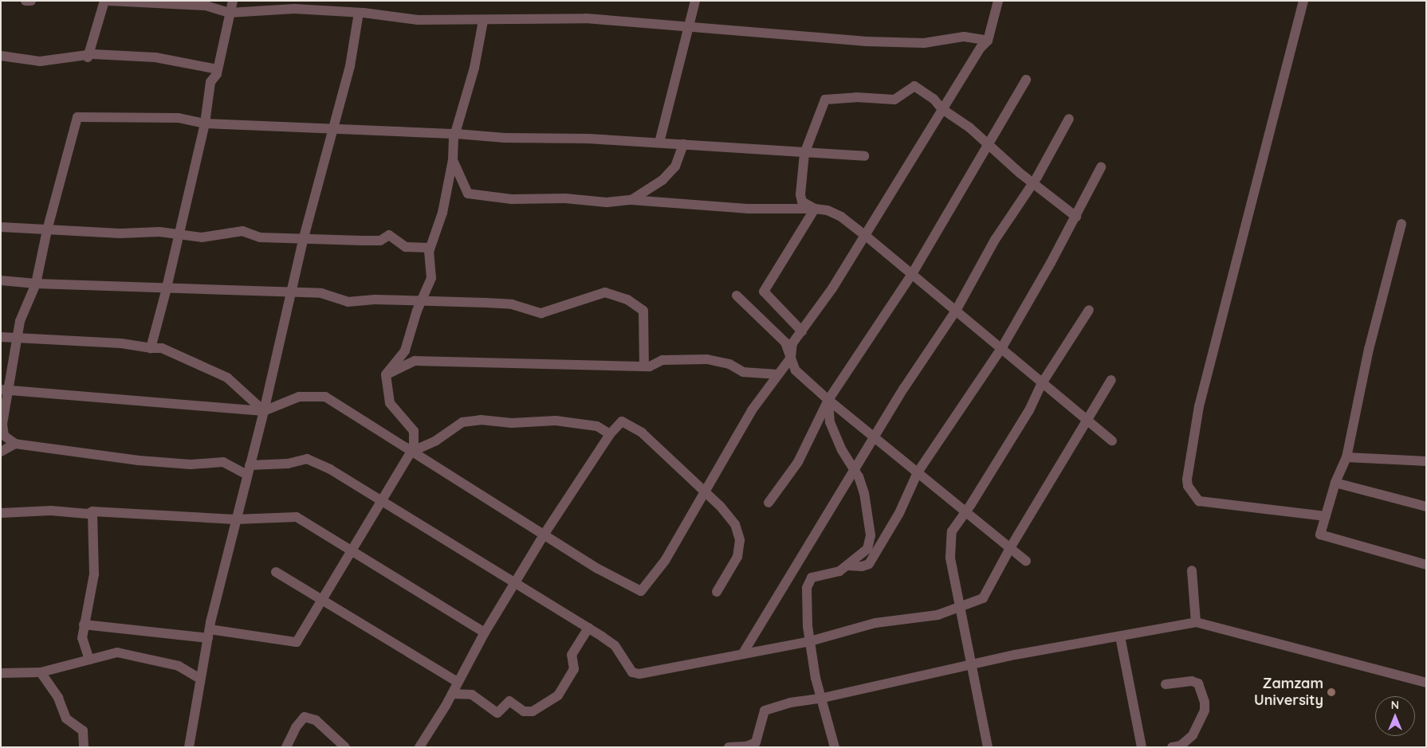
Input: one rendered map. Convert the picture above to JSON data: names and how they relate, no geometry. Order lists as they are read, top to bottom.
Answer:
{
  "places": ["Zamzam University"],
  "north": "top"
}
